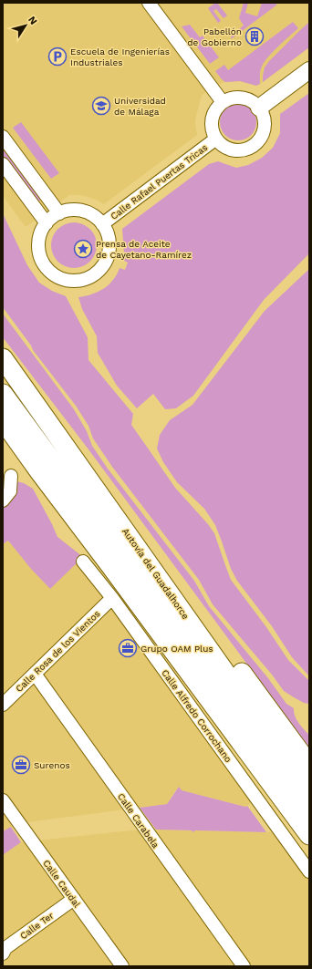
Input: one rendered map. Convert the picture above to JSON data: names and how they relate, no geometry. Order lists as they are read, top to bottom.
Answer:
{
  "streets": {
    "highway": ["Autovía del Guadalhorce"],
    "street": [
      "Calle Rafael Puertas Tricas",
      "Calle Rosa de los Vientos",
      "Calle Alfredo Corrochano",
      "Calle Carabela",
      "Calle Caudal",
      "Calle Ter"
    ]
  },
  "crossings": [
    ["Calle Rosa de los Vientos", "Calle Alfredo Corrochano"],
    ["Calle Rosa de los Vientos", "Calle Carabela"],
    ["Calle Caudal", "Calle Ter"]
  ],
  "places": {
    "building": ["Pabellón de Gobierno"],
    "parking": ["Escuela de Ingenierías Industriales"],
    "school or university": ["Universidad de Málaga"],
    "place": ["Prensa de Aceite de Cayetano-Ramírez"],
    "office": ["Grupo OAM Plus", "Surenos"]
  },
  "north": "top right"
}
